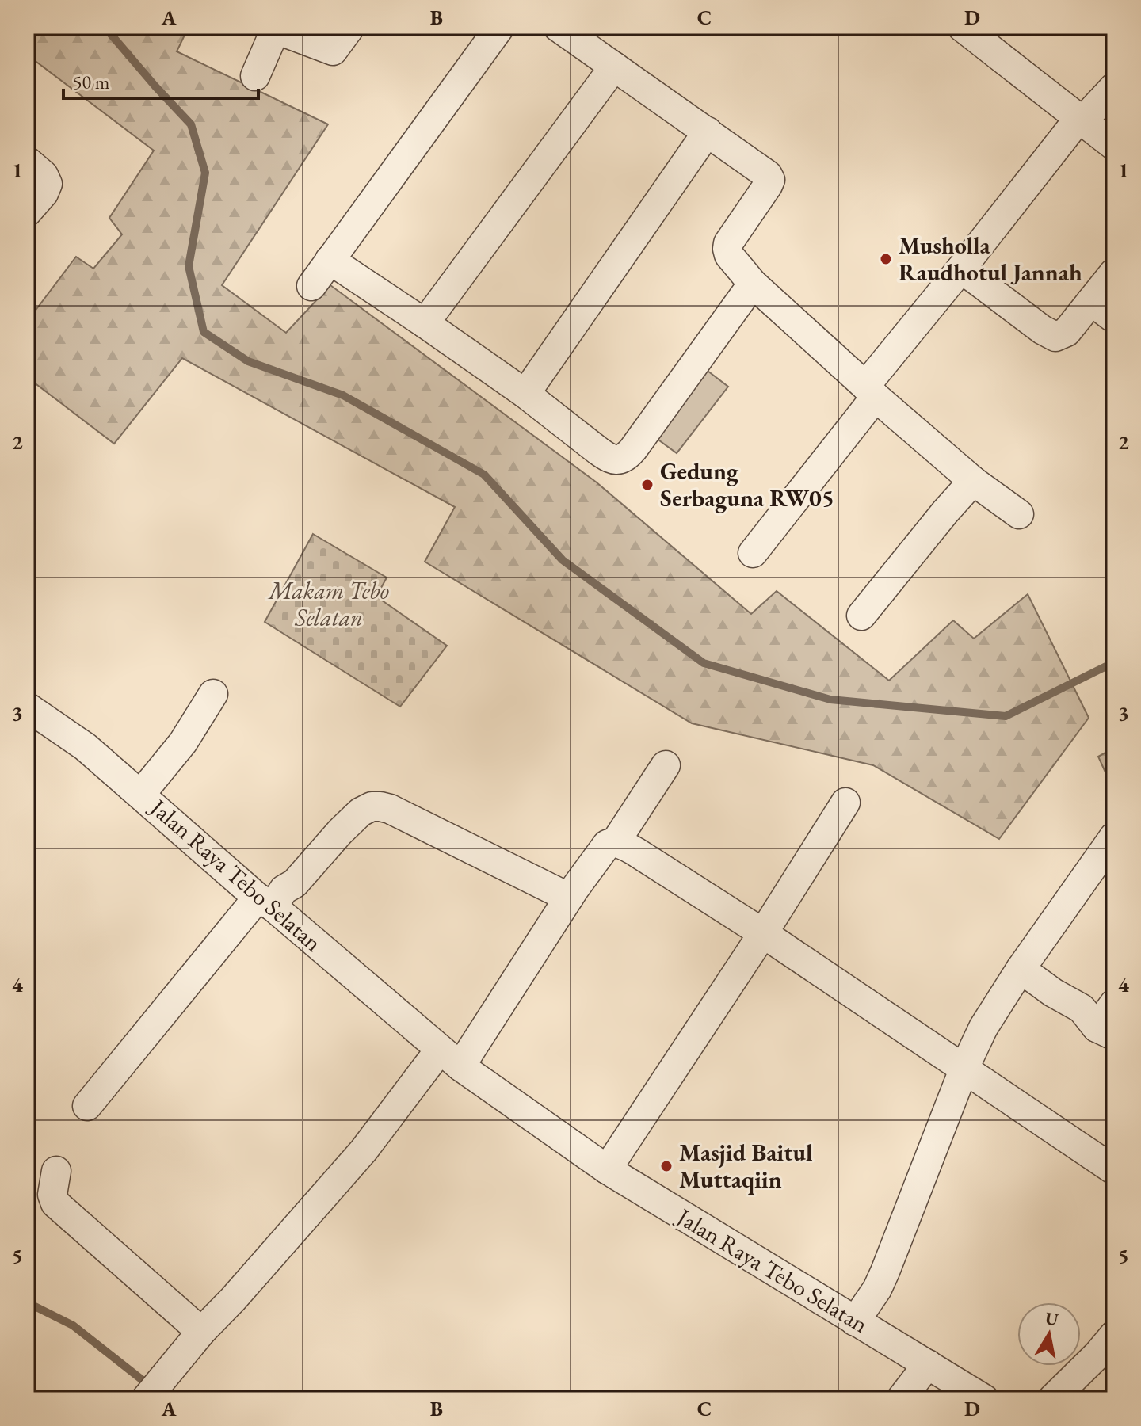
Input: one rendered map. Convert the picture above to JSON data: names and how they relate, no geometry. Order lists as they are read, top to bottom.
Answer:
{
  "streets": {
    "street": ["Jalan Raya Tebo Selatan"]
  },
  "parks": ["Makam Tebo Selatan"],
  "places": ["Musholla Raudhotul Jannah", "Gedung Serbaguna RW05", "Masjid Baitul Muttaqiin"],
  "scale_bar": "50 m",
  "north": "top",
  "grid": {
    "columns": [
      "A",
      "B",
      "C",
      "D"
    ],
    "rows": [
      "1",
      "2",
      "3",
      "4",
      "5"
    ]
  }
}
